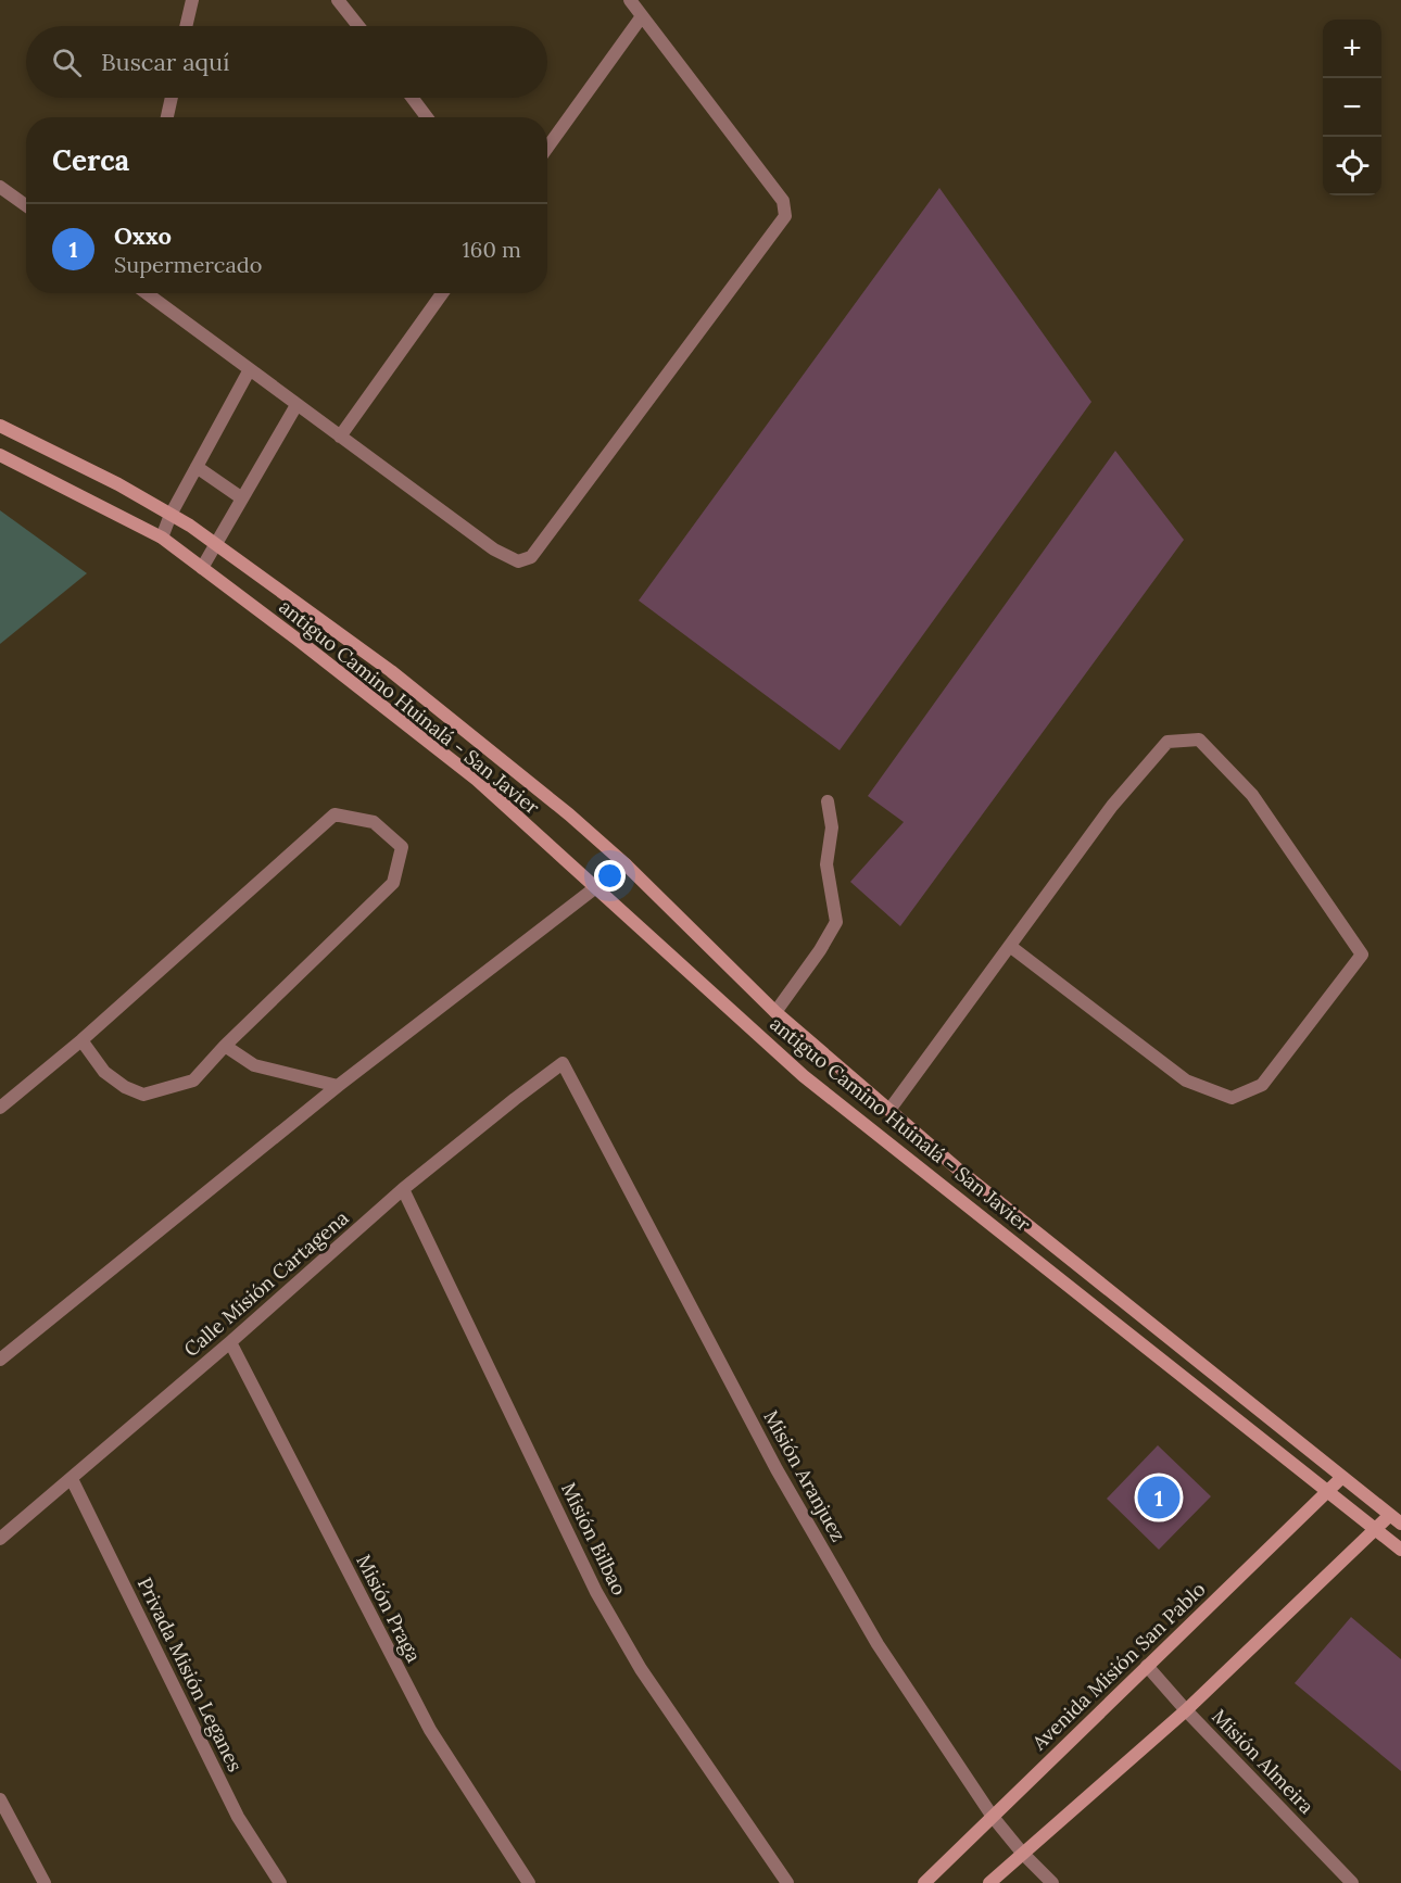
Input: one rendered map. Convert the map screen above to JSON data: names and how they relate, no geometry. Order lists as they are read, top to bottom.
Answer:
{
  "streets": {
    "main road": ["antiguo Camino Huinalá - San Javier", "Avenida Misión San Pablo"],
    "street": [
      "Calle Misión Cartagena",
      "Misión Aranjuez",
      "Misión Bilbao",
      "Misión Praga",
      "Privada Misión Leganes",
      "Misión Almeira"
    ]
  },
  "crossings": [
    ["antiguo Camino Huinalá - San Javier", "Avenida Misión San Pablo"],
    ["Calle Misión Cartagena", "Misión Aranjuez"],
    ["Calle Misión Cartagena", "Misión Bilbao"],
    ["Calle Misión Cartagena", "Misión Praga"],
    ["Calle Misión Cartagena", "Privada Misión Leganes"],
    ["Misión Aranjuez", "Avenida Misión San Pablo"],
    ["Avenida Misión San Pablo", "Misión Almeira"]
  ],
  "page": {
    "map_buttons": ["+", "−"],
    "search": "Buscar aquí",
    "heading": "Cerca",
    "list": [
      {
        "mark": "1",
        "name": "Oxxo",
        "note": "Supermercado",
        "value": "160 m"
      }
    ],
    "pins": "1"
  }
}
